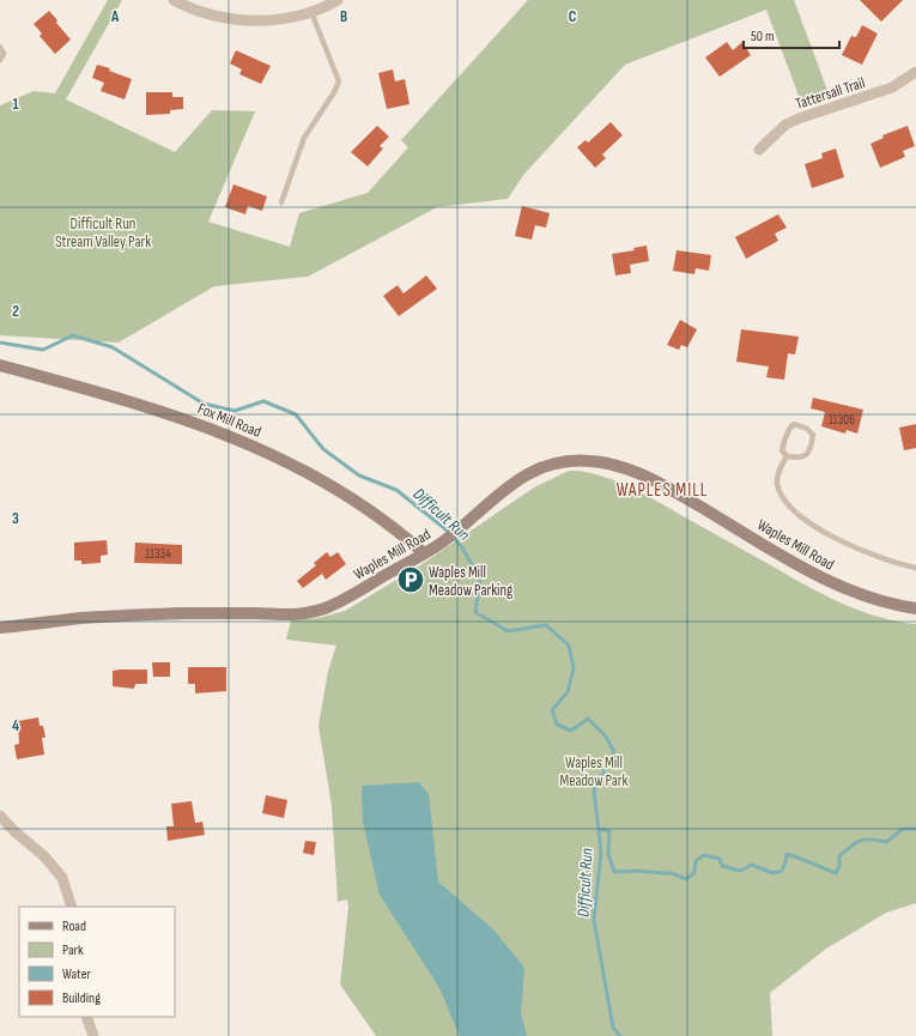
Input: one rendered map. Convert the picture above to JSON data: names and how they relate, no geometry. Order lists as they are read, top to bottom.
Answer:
{
  "streets": {
    "main road": ["Fox Mill Road", "Waples Mill Road"],
    "street": ["Tattersall Trail"]
  },
  "crossings": [
    ["Fox Mill Road", "Waples Mill Road"]
  ],
  "districts": ["WAPLES MILL"],
  "water": ["Difficult Run"],
  "parks": ["Difficult Run Stream Valley Park", "Waples Mill Meadow Park"],
  "places": {
    "parking": ["Waples Mill Meadow Parking"]
  },
  "house_numbers": ["11306", "11334"],
  "legend": [
    "Road",
    "Park",
    "Water",
    "Building"
  ],
  "scale_bar": "50 m",
  "grid": {
    "columns": ["A", "B", "C"],
    "rows": [
      "1",
      "2",
      "3",
      "4"
    ]
  }
}
